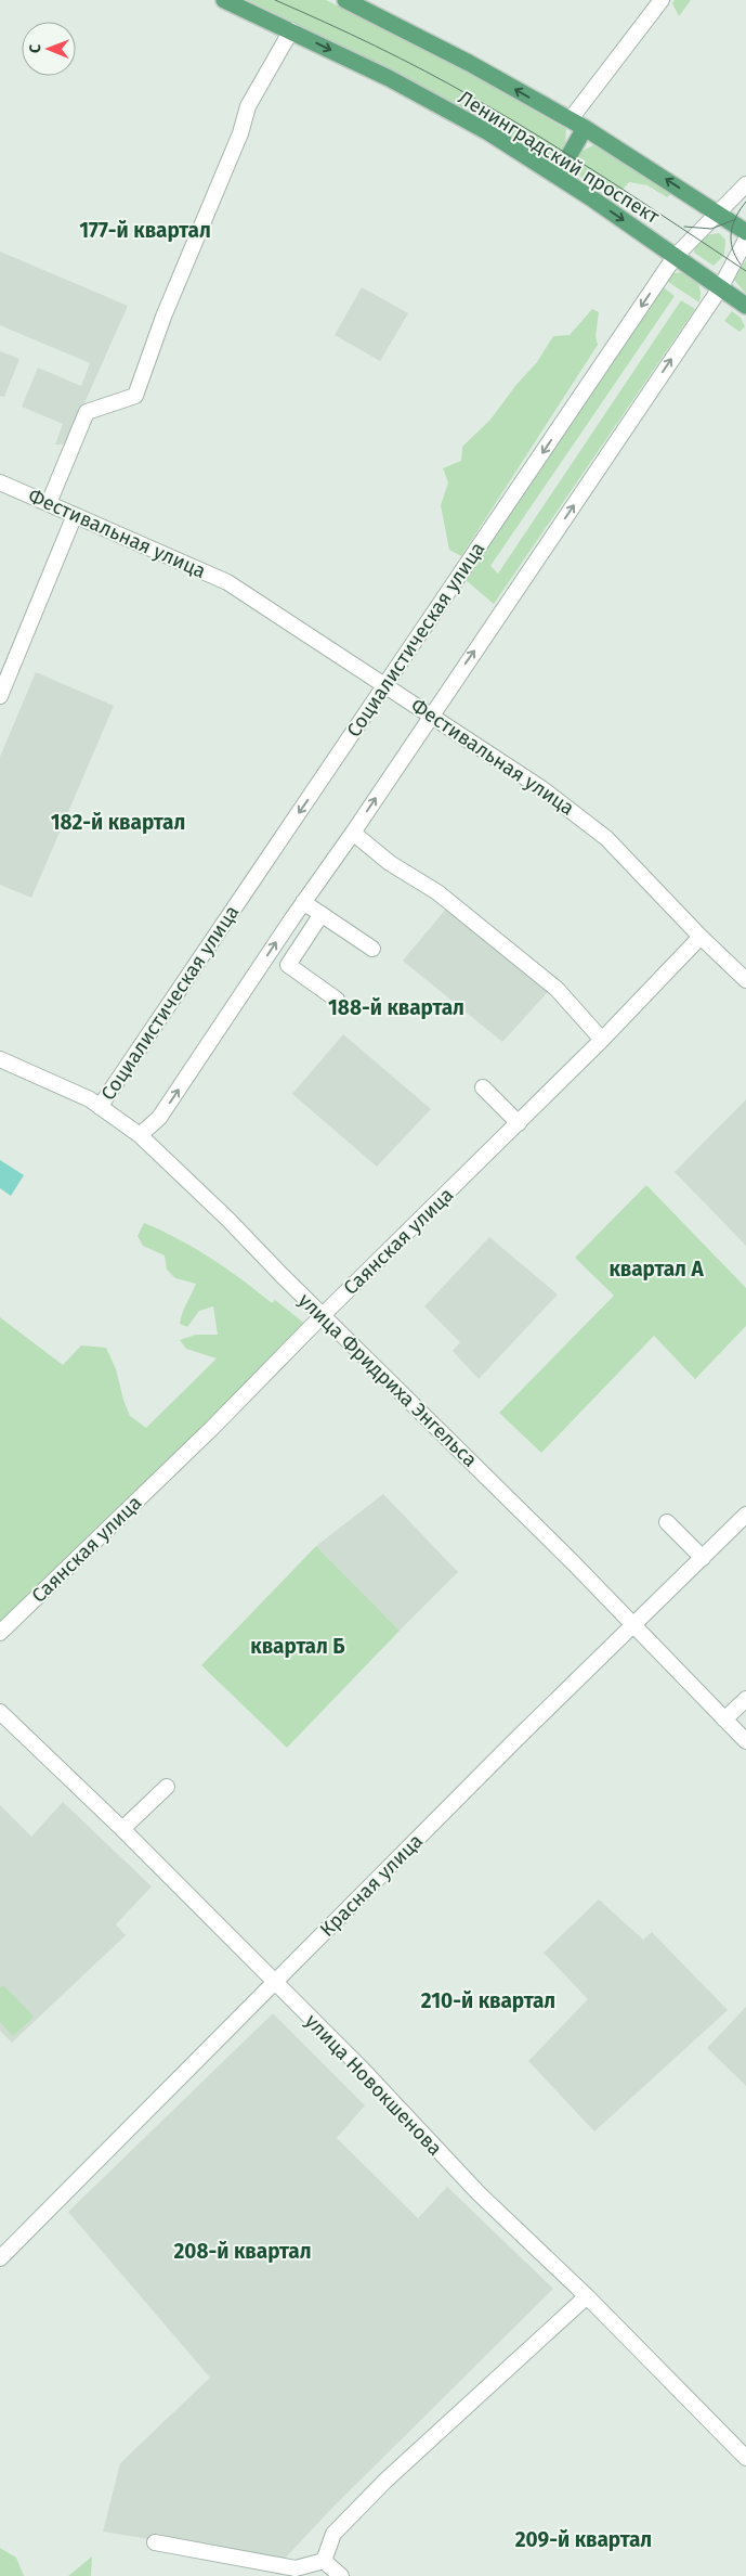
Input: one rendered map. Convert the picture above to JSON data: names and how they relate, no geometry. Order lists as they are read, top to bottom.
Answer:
{
  "streets": {
    "main road": ["Ленинградский проспект"],
    "street": [
      "Фестивальная улица",
      "Социалистическая улица",
      "Саянская улица",
      "улица Фридриха Энгельса",
      "Красная улица",
      "улица Новокшенова"
    ]
  },
  "crossings": [
    ["Ленинградский проспект", "Социалистическая улица"],
    ["Фестивальная улица", "Социалистическая улица"],
    ["Фестивальная улица", "Саянская улица"],
    ["Социалистическая улица", "улица Фридриха Энгельса"],
    ["Саянская улица", "улица Фридриха Энгельса"],
    ["улица Фридриха Энгельса", "Красная улица"],
    ["Красная улица", "улица Новокшенова"]
  ],
  "districts": [
    "177-й квартал",
    "182-й квартал",
    "188-й квартал",
    "квартал А",
    "квартал Б",
    "210-й квартал",
    "208-й квартал",
    "209-й квартал"
  ],
  "north": "left"
}
